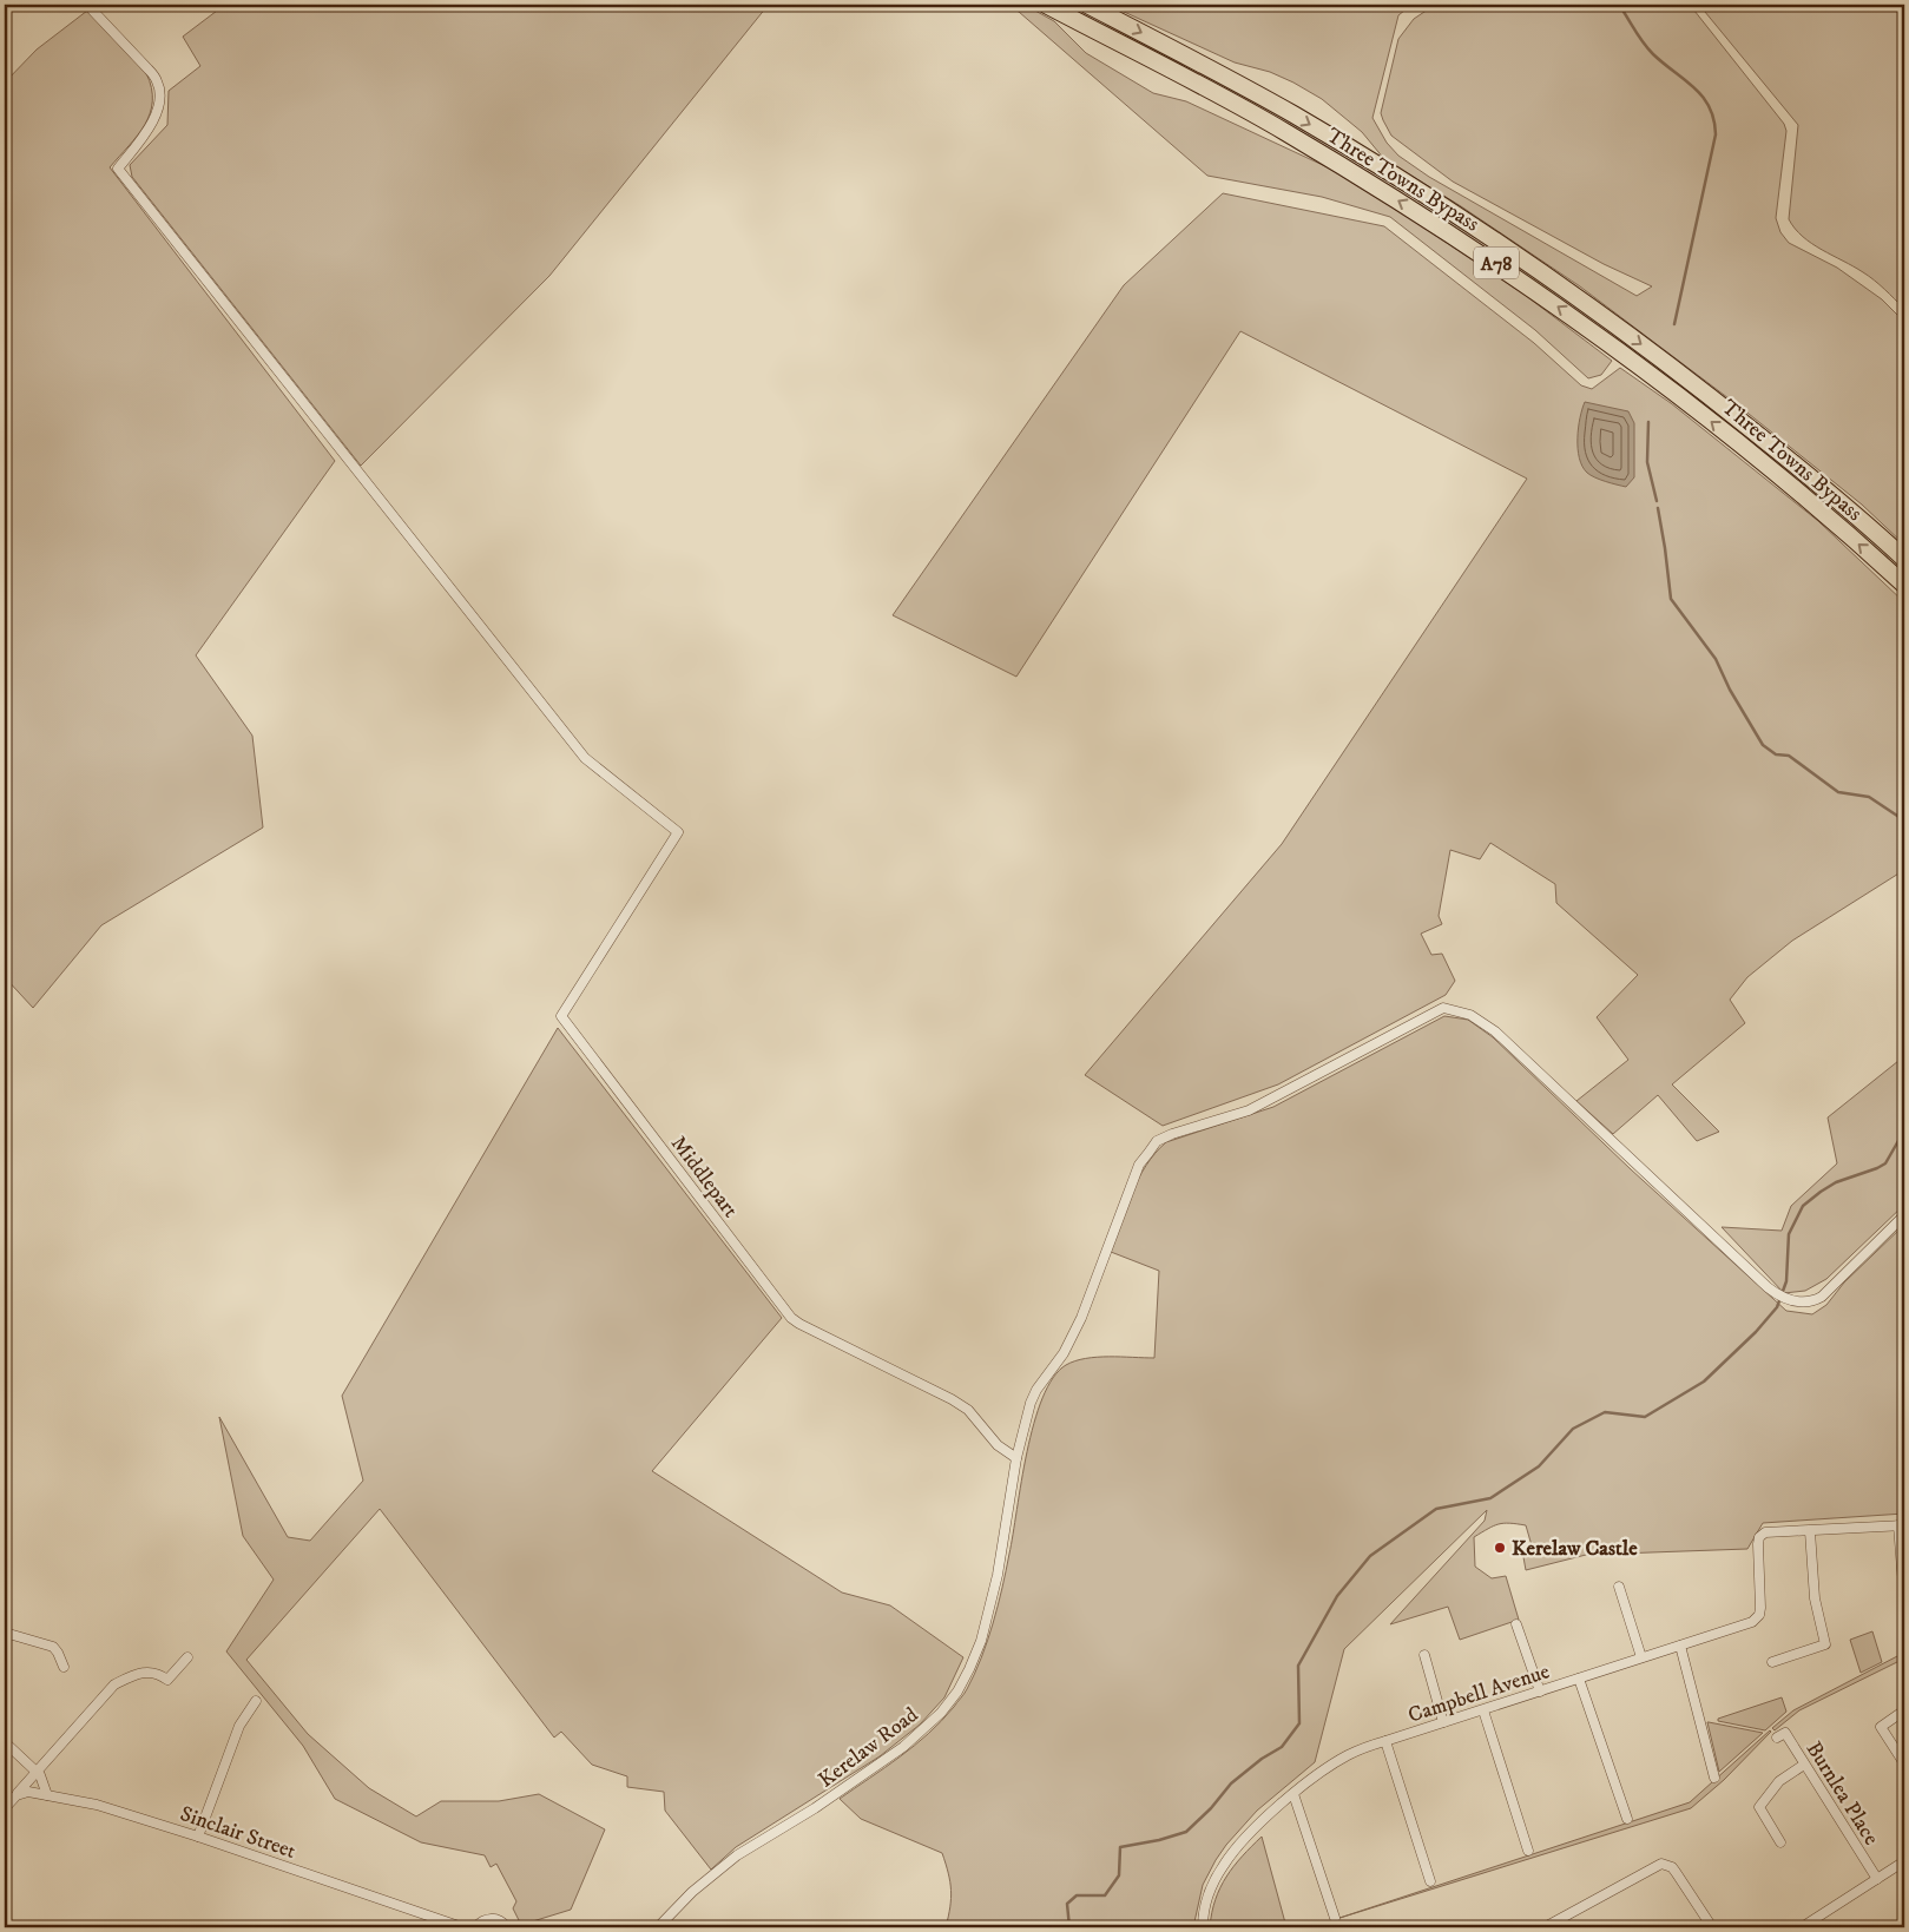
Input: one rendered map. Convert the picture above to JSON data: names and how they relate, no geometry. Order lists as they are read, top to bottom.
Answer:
{
  "streets": {
    "highway": ["Three Towns Bypass", "A78"],
    "street": [
      "Middlepart",
      "Campbell Avenue",
      "Kerelaw Road",
      "Burnlea Place",
      "Sinclair Street"
    ]
  },
  "crossings": [
    ["Middlepart", "Kerelaw Road"]
  ],
  "places": ["Kerelaw Castle"]
}
